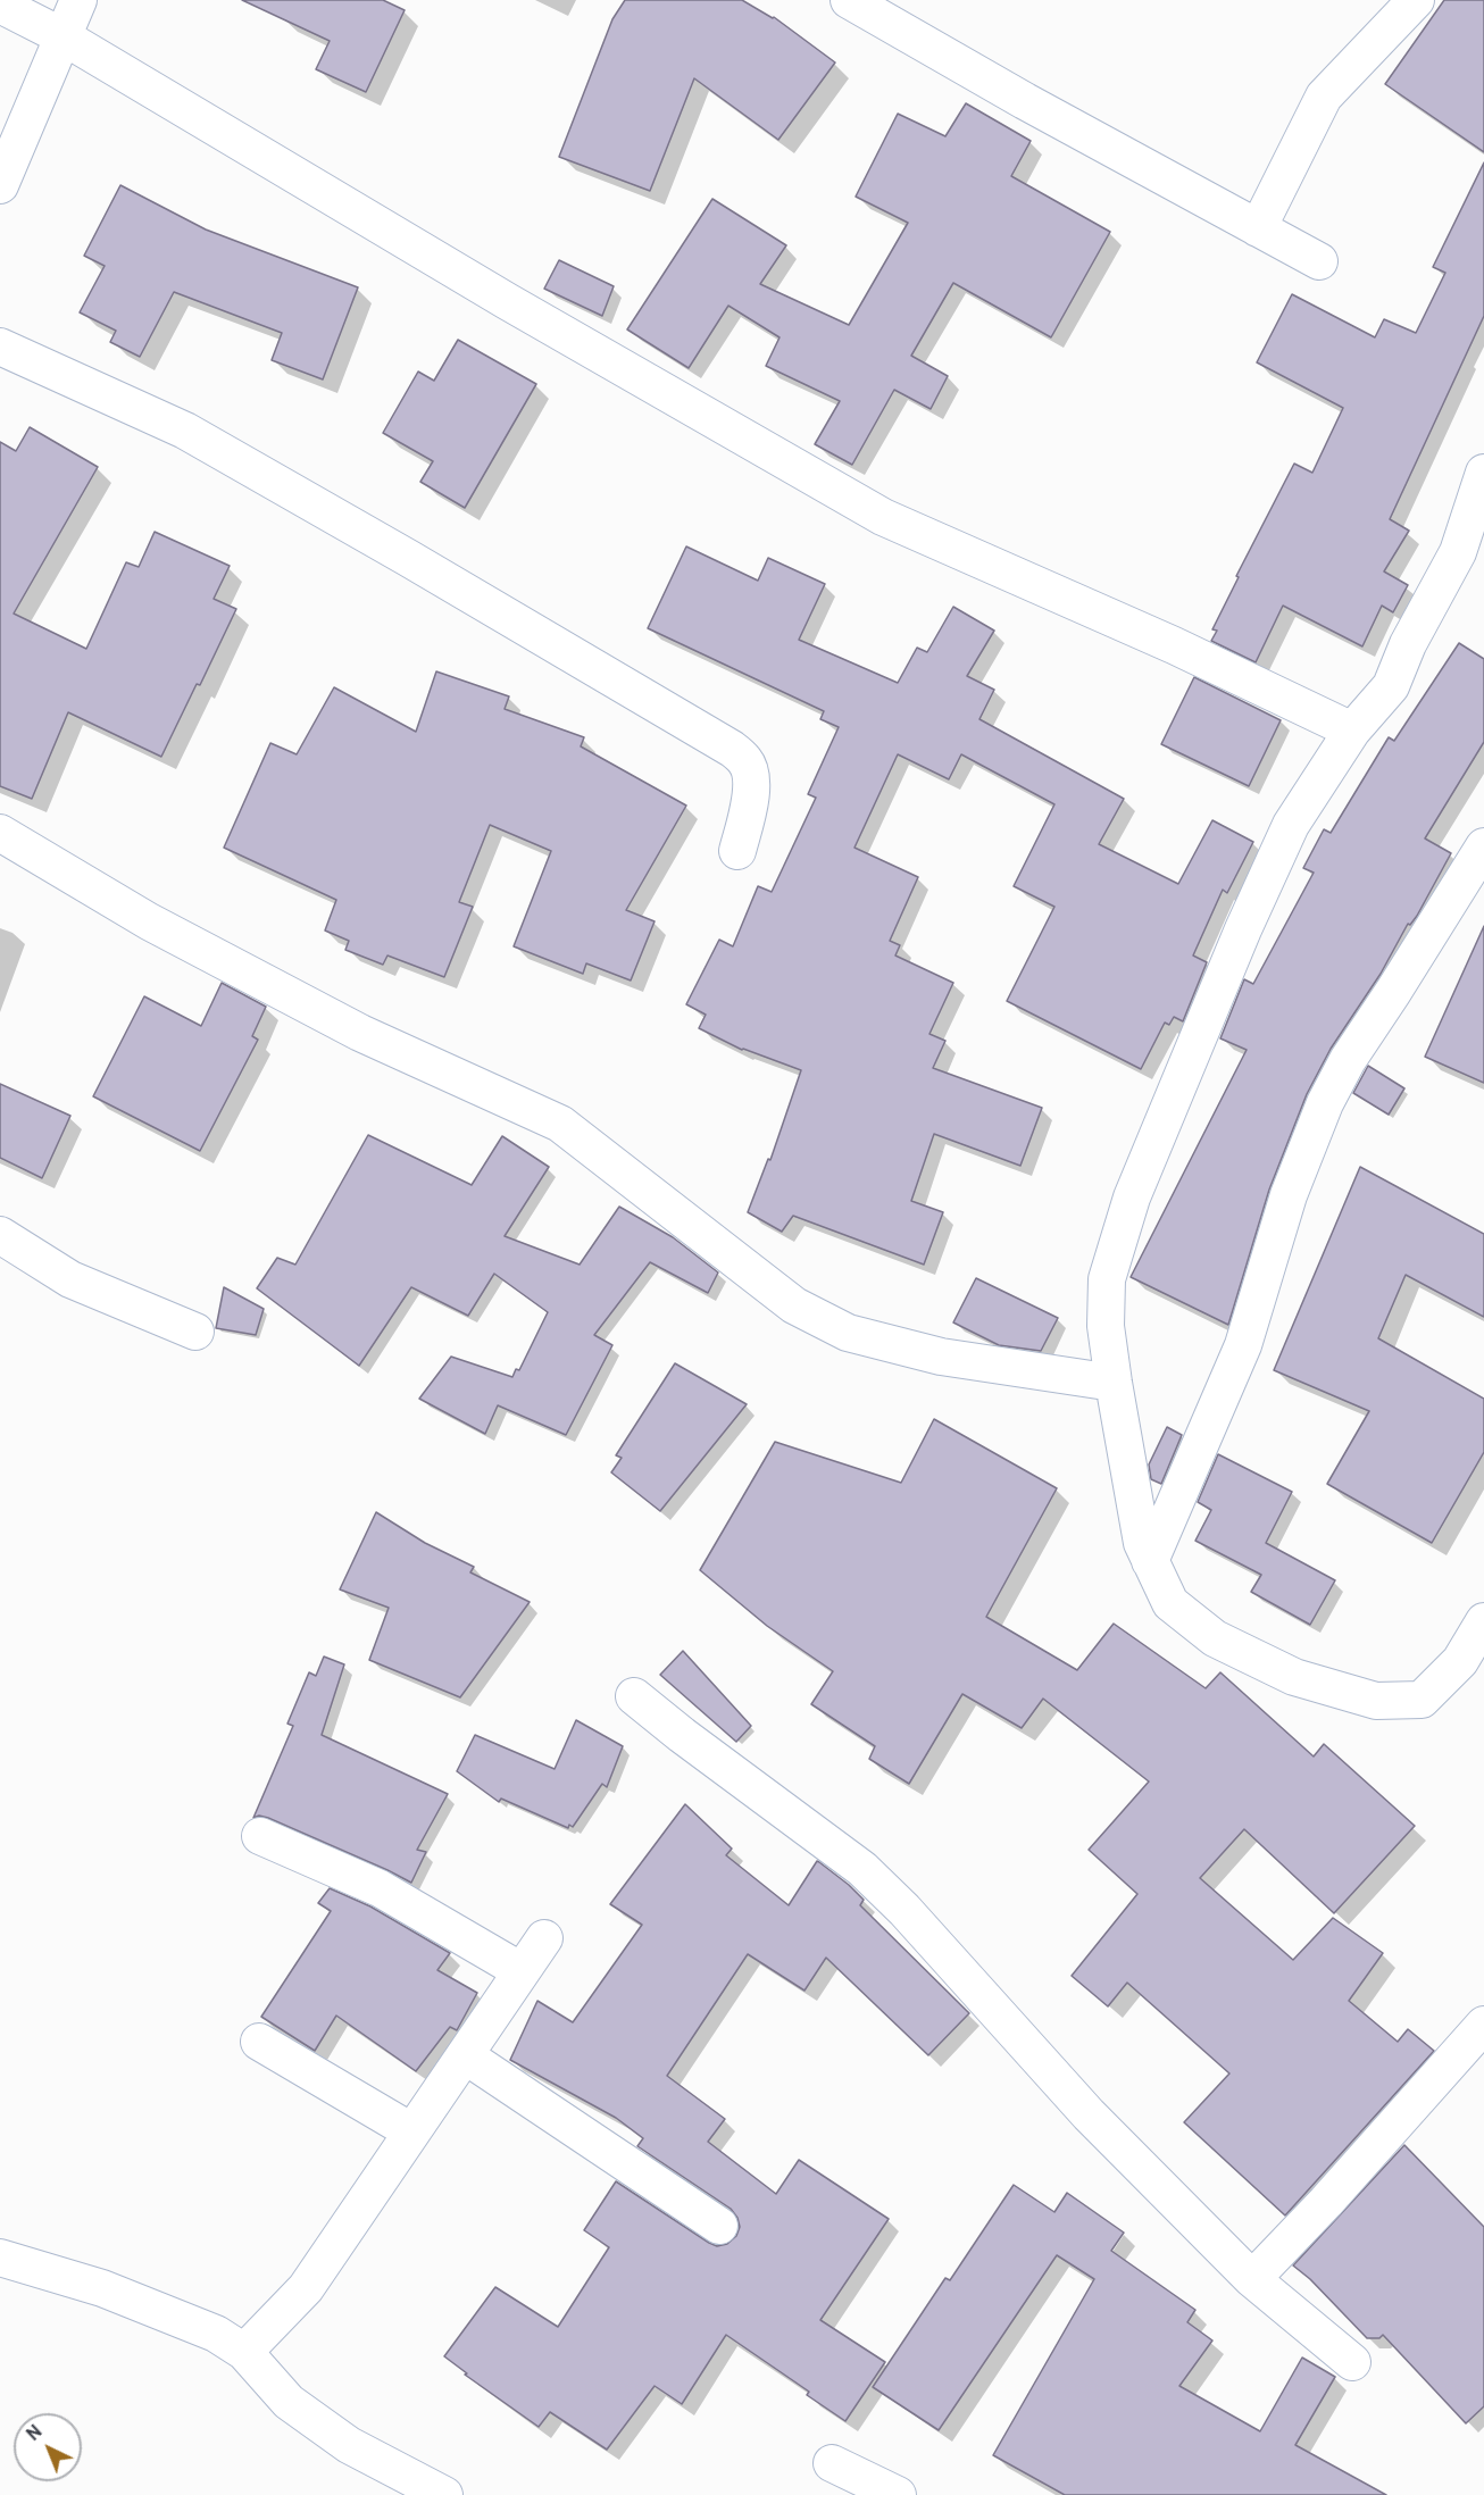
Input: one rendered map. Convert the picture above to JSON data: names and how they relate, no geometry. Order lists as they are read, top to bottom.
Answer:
{
  "north": "top left"
}
